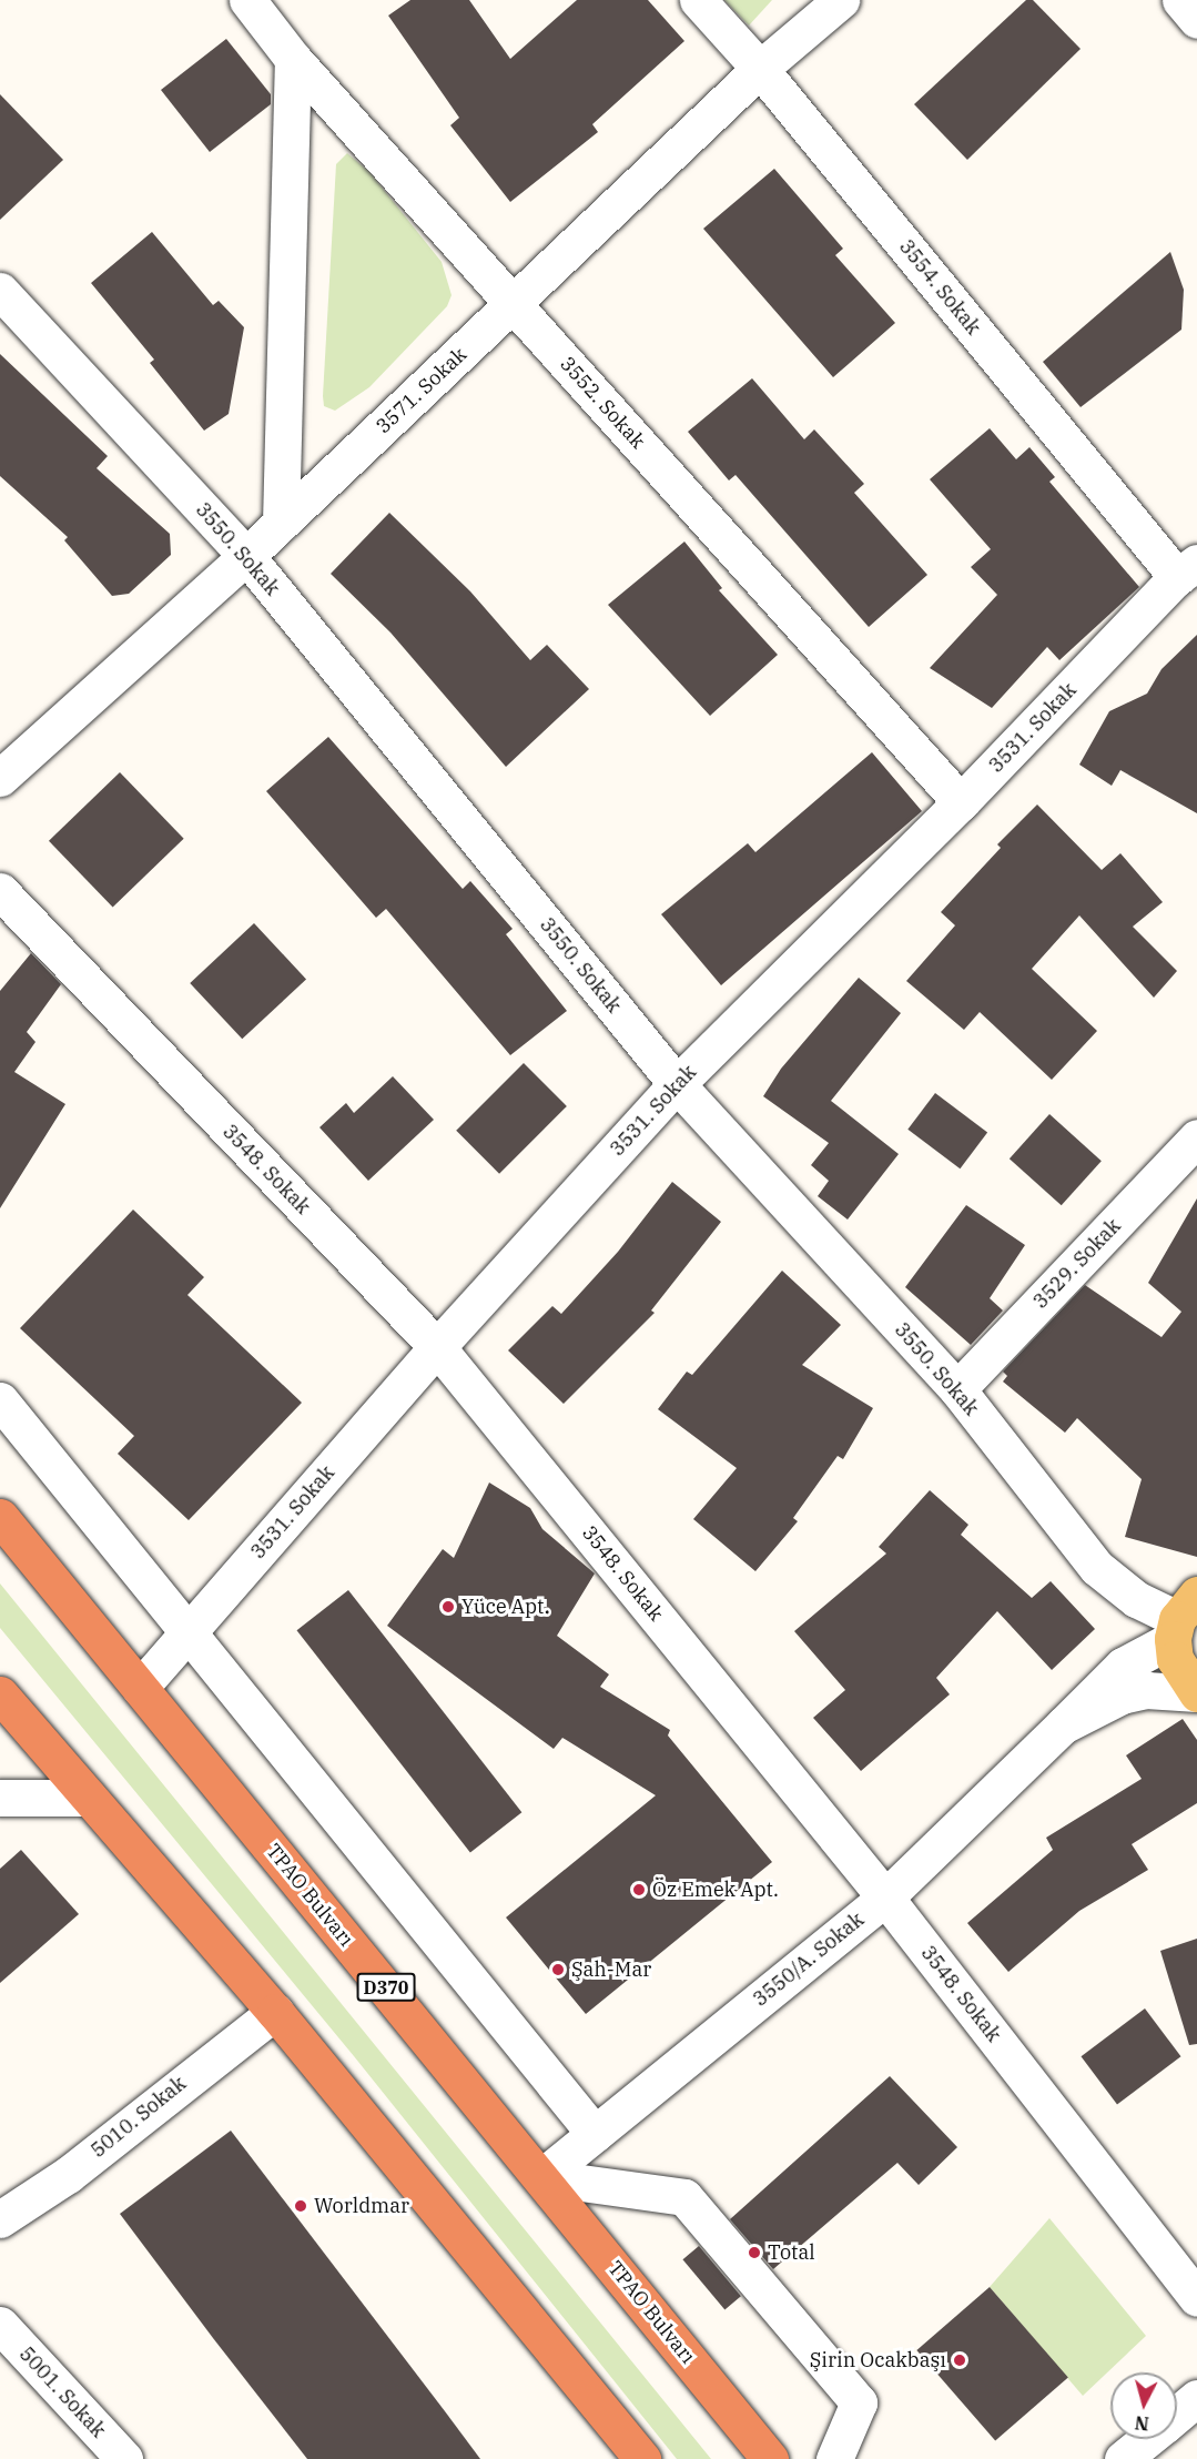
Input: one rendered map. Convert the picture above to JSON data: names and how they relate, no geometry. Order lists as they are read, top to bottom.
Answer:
{
  "streets": {
    "highway": ["TPAO Bulvarı", "D370"],
    "street": [
      "3554. Sokak",
      "3571. Sokak",
      "3552. Sokak",
      "3550. Sokak",
      "3531. Sokak",
      "3548. Sokak",
      "3529. Sokak",
      "3550/A. Sokak",
      "5010. Sokak",
      "5001. Sokak"
    ]
  },
  "crossings": [
    ["3554. Sokak", "3571. Sokak"],
    ["3554. Sokak", "3531. Sokak"],
    ["3571. Sokak", "3552. Sokak"],
    ["3571. Sokak", "3550. Sokak"],
    ["3552. Sokak", "3531. Sokak"],
    ["3550. Sokak", "3531. Sokak"],
    ["3550. Sokak", "3529. Sokak"],
    ["3531. Sokak", "3548. Sokak"],
    ["3531. Sokak", "TPAO Bulvarı"],
    ["3548. Sokak", "3550/A. Sokak"],
    ["TPAO Bulvarı", "3550/A. Sokak"]
  ],
  "places": [
    "Yüce Apt.",
    "Öz Emek Apt.",
    "Şah-Mar",
    "Worldmar",
    "Total",
    "Şirin Ocakbaşı"
  ],
  "north": "bottom"
}
